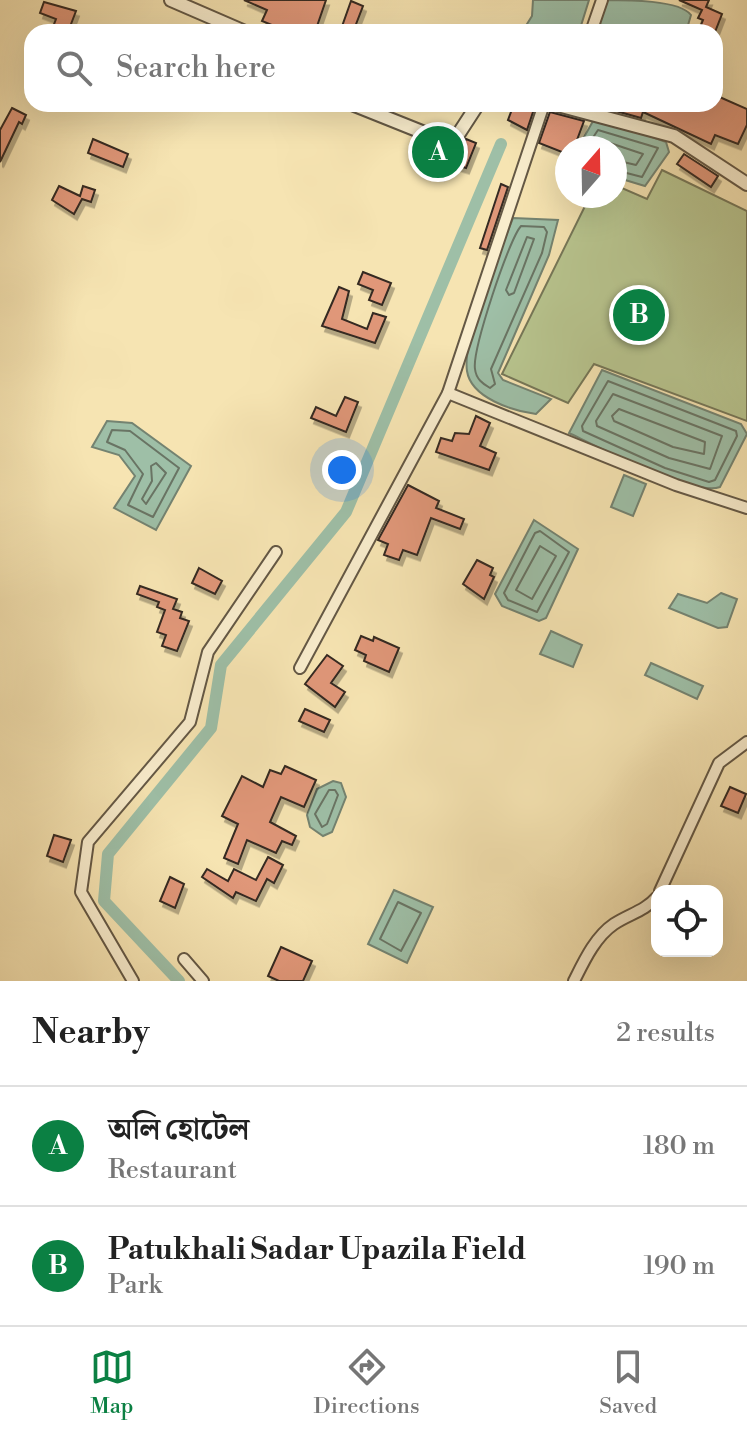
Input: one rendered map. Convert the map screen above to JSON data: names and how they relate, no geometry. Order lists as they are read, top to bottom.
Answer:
{
  "north": "top",
  "page": {
    "search": "Search here",
    "pins": ["A", "B"],
    "heading": ["Nearby", "2 results"],
    "list": [
      {
        "mark": "A",
        "name": "অলি হোটেল",
        "note": "Restaurant",
        "value": "180 m"
      },
      {
        "mark": "B",
        "name": "Patukhali Sadar Upazila Field",
        "note": "Park",
        "value": "190 m"
      }
    ],
    "nav": ["Map", "Directions", "Saved"]
  }
}
